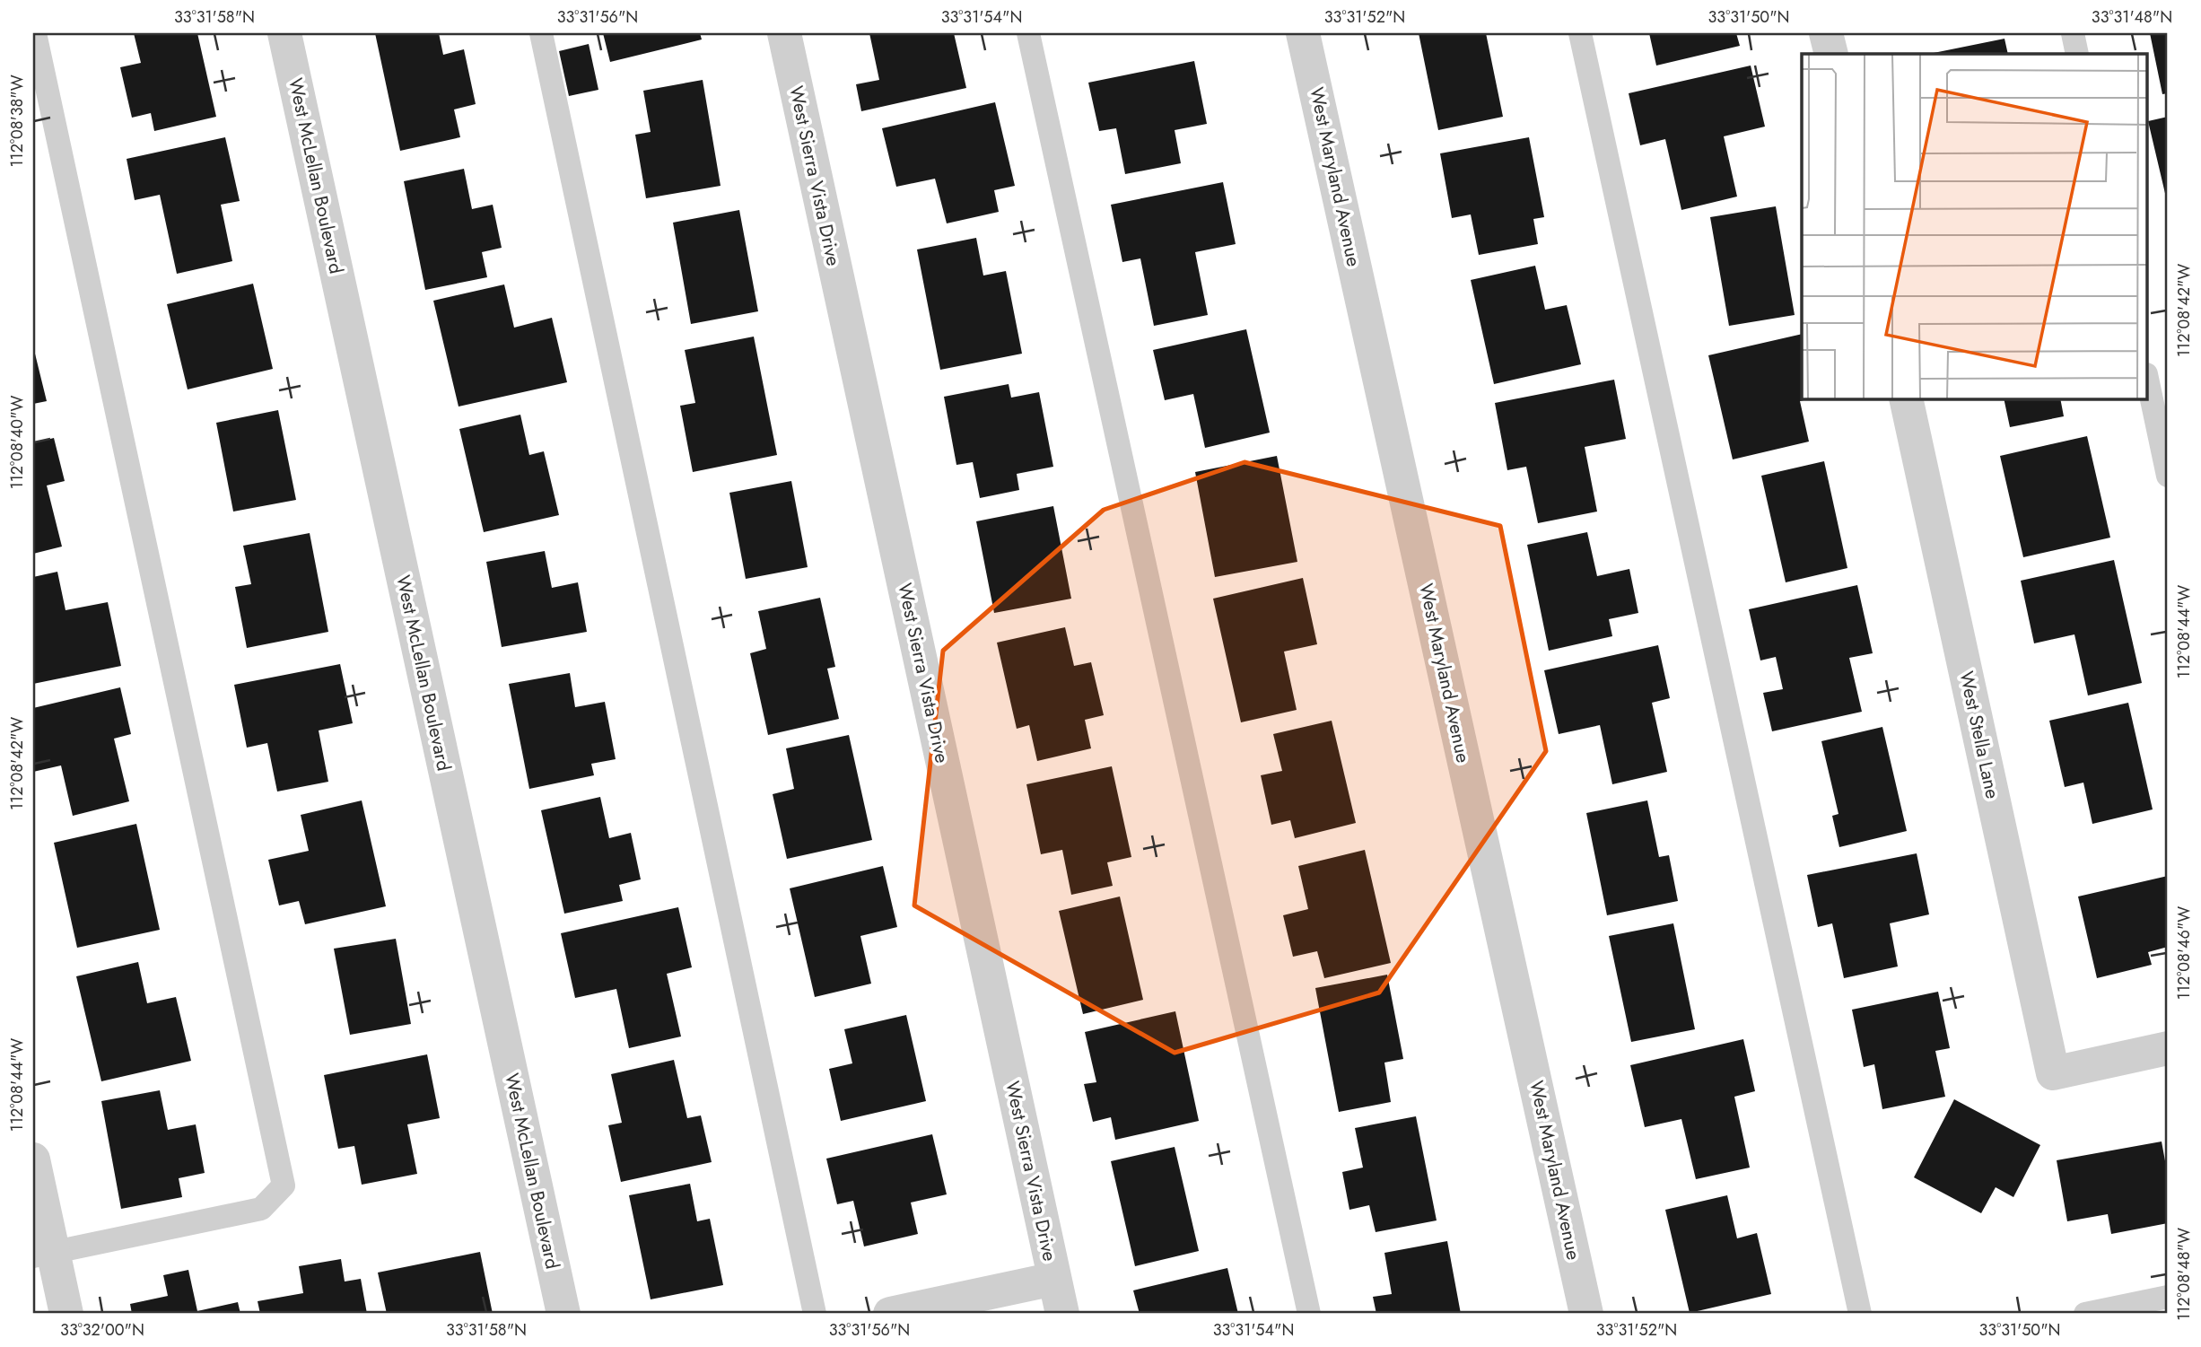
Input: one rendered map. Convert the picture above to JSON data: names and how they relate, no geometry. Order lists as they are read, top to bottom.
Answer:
{
  "streets": {
    "street": [
      "West McLellan Boulevard",
      "West Sierra Vista Drive",
      "West Maryland Avenue",
      "West Stella Lane"
    ]
  },
  "coordinates": [
    "33°31'58\"N",
    "33°31'56\"N",
    "33°31'54\"N",
    "33°31'52\"N",
    "33°31'50\"N",
    "33°31'48\"N",
    "112°08'38\"W",
    "112°08'42\"W",
    "112°08'40\"W",
    "112°08'44\"W",
    "112°08'46\"W",
    "112°08'48\"W",
    "33°32'00\"N"
  ]
}
